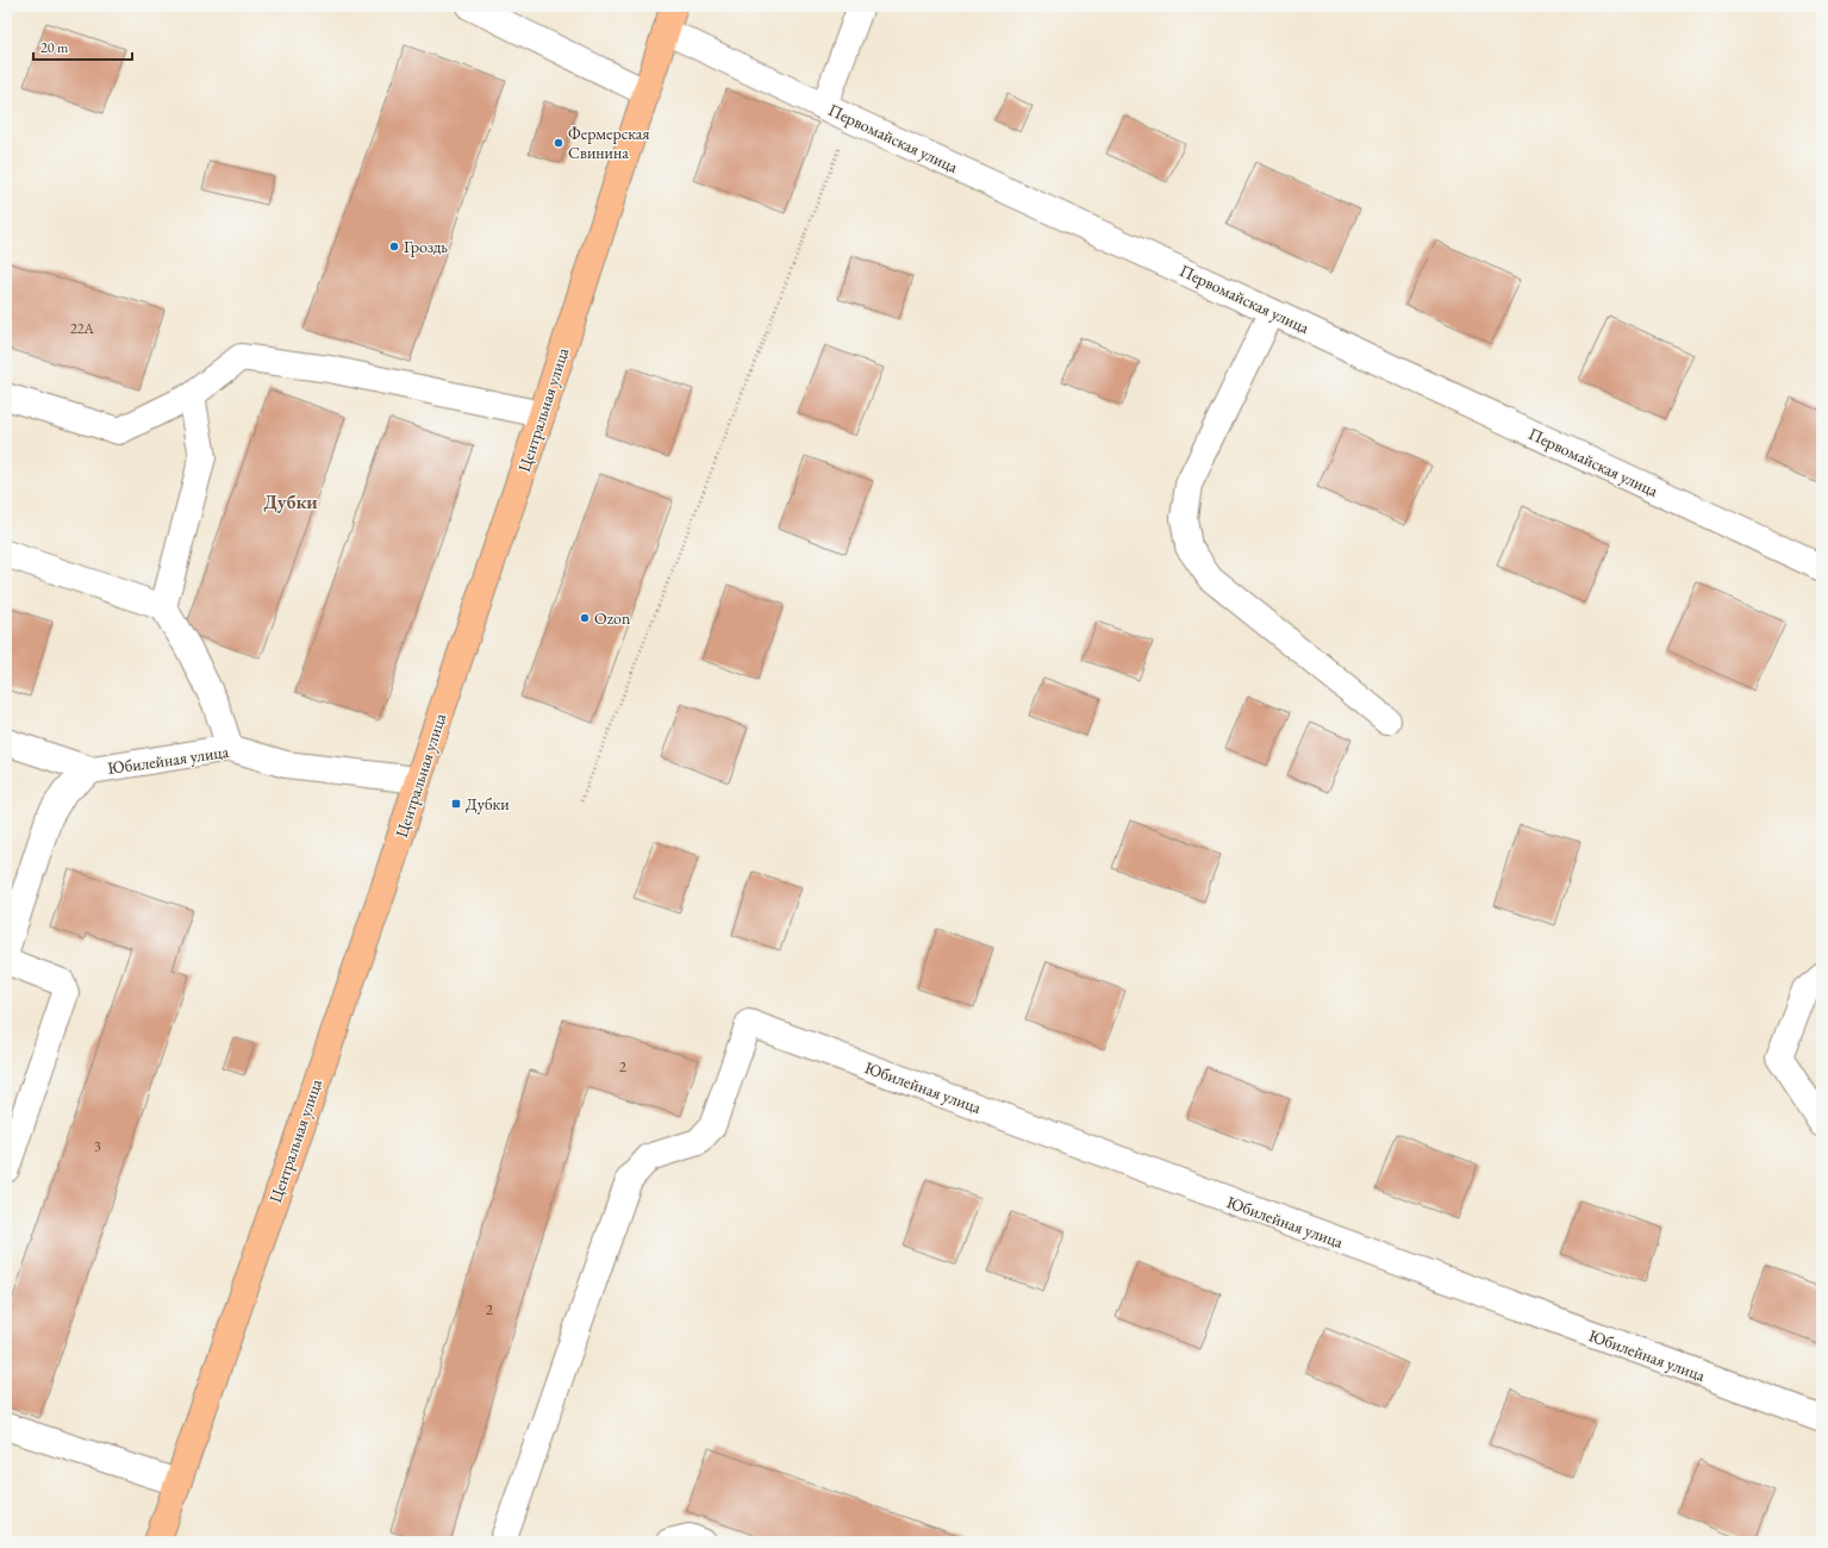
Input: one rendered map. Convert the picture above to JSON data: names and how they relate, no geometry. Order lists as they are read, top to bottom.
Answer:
{
  "streets": {
    "main road": ["Центральная улица"],
    "street": ["Первомайская улица", "Юбилейная улица"]
  },
  "crossings": [
    ["Первомайская улица", "Центральная улица"],
    ["Центральная улица", "Юбилейная улица"]
  ],
  "districts": ["Дубки"],
  "places": {
    "other": ["Фермерская Свинина", "Гроздь", "Ozon"],
    "transit": ["Дубки"]
  },
  "house_numbers": [
    "22А",
    "2",
    "3",
    "2"
  ],
  "scale_bar": "20 m"
}
